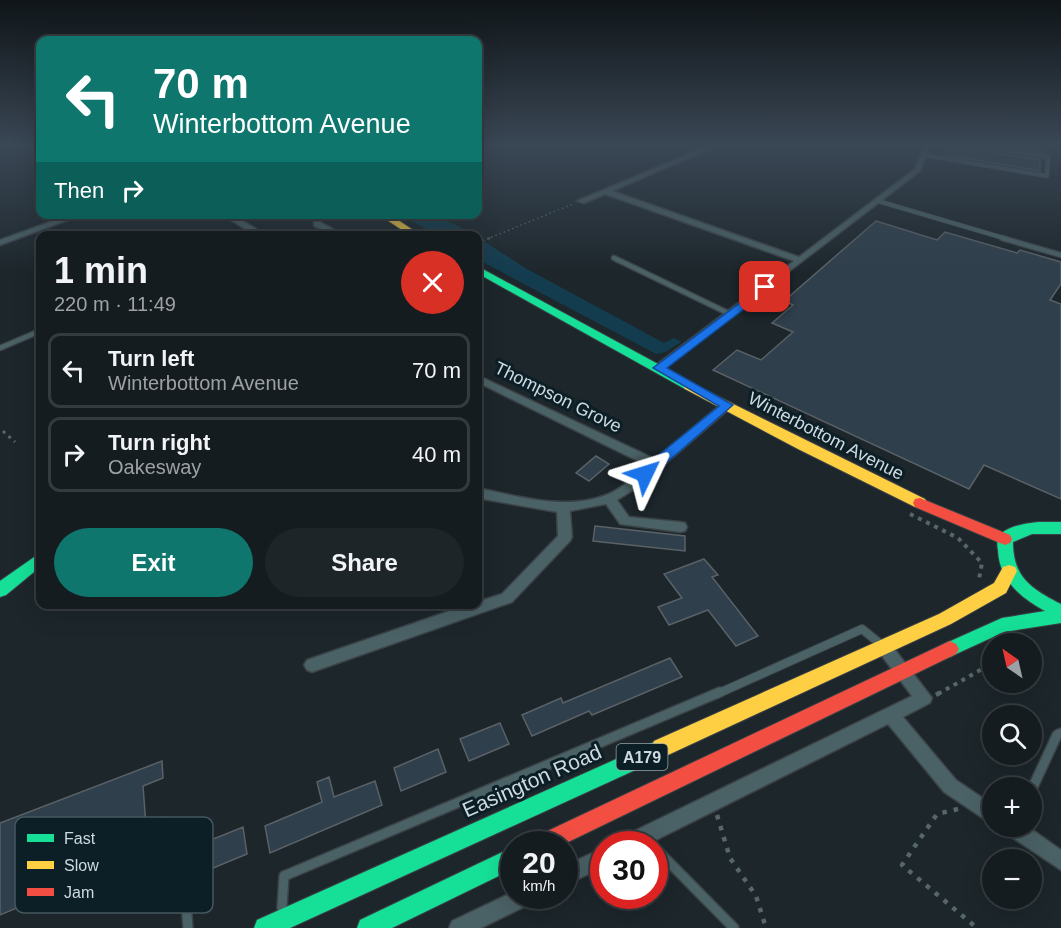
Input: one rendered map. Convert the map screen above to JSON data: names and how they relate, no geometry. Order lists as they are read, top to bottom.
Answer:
{
  "streets": {
    "main road": ["Winterbottom Avenue", "A179", "Easington Road"],
    "street": ["Thompson Grove"]
  },
  "crossings": [
    ["A179", "Easington Road"]
  ],
  "legend": ["Fast", "Slow", "Jam"],
  "north": "top left",
  "page": {
    "turn": ["70 m", "Winterbottom Avenue"],
    "then": "Then",
    "heading": ["1 min", "220 m · 11:49"],
    "list": [
      {
        "name": "Turn left",
        "note": "Winterbottom Avenue",
        "value": "70 m"
      },
      {
        "name": "Turn right",
        "note": "Oakesway",
        "value": "40 m"
      }
    ],
    "buttons": ["Exit", "Share"],
    "map_buttons": ["+", "−"],
    "speed": "20 km/h",
    "limit": "30"
  }
}
